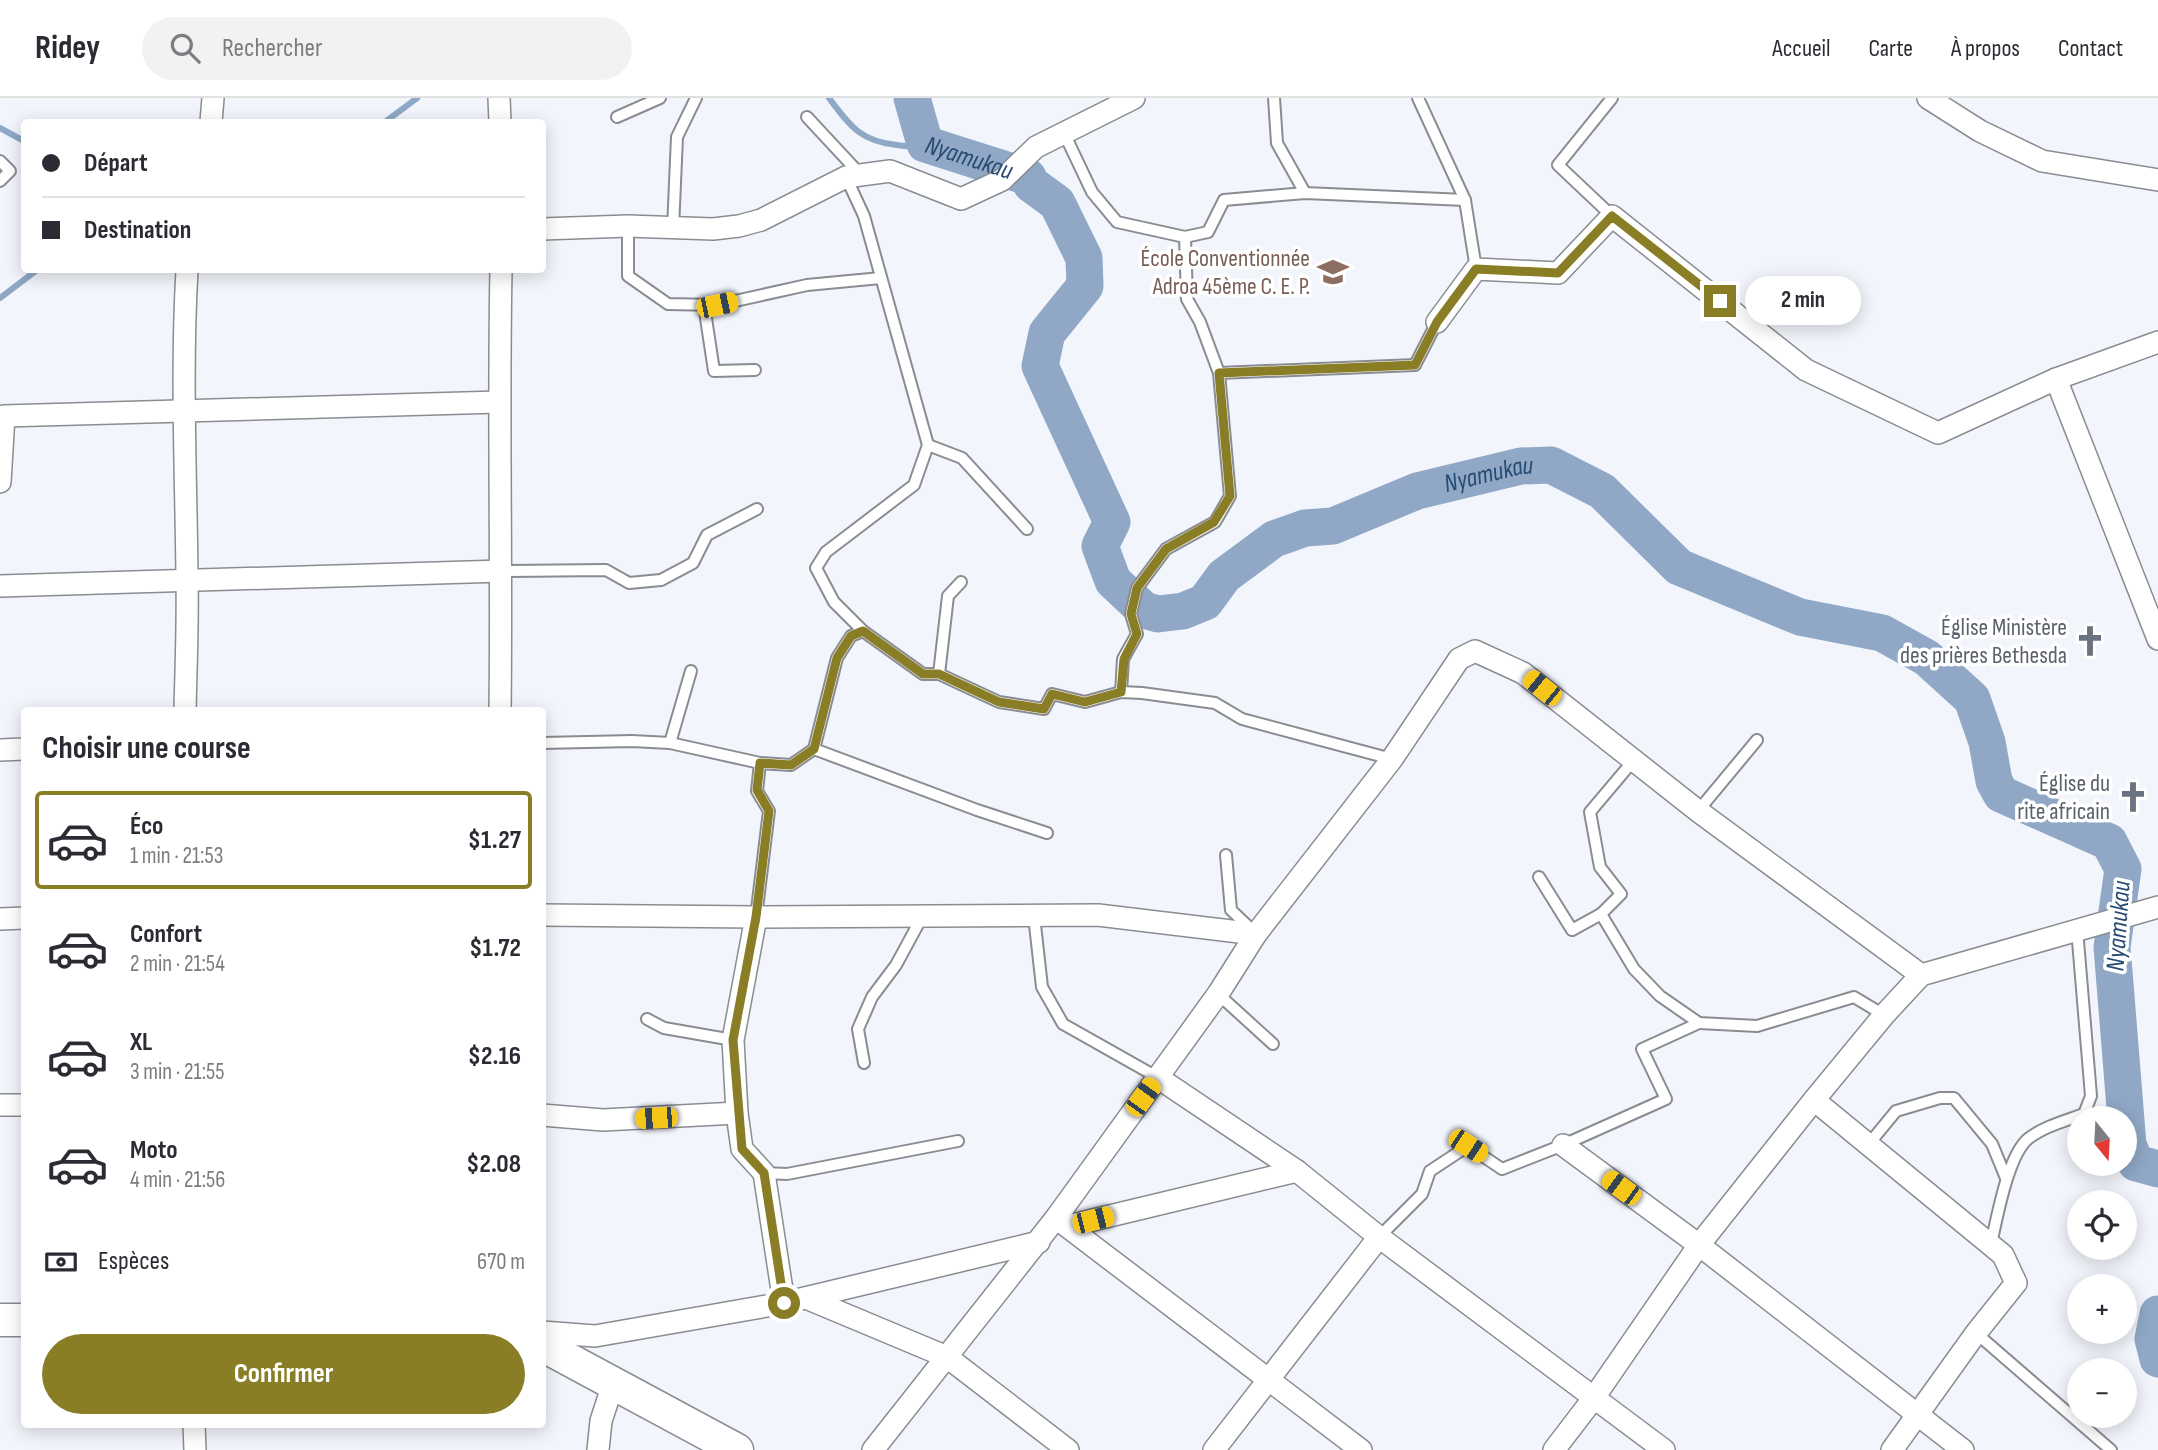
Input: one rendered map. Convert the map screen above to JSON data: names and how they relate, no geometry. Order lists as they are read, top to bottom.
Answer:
{
  "water": ["Nyamukau"],
  "places": {
    "school or university": ["École Conventionnée Adroa 45ème C. E. P."],
    "church": ["Église Ministère des prières Bethesda", "Église du rite africain"]
  },
  "north": "bottom",
  "page": {
    "header": "Ridey",
    "search": "Rechercher",
    "nav": [
      "Accueil",
      "Carte",
      "À propos",
      "Contact"
    ],
    "banner": ["Départ", "Destination"],
    "bubble": "2 min",
    "heading": "Choisir une course",
    "list": [
      {
        "name": "Éco",
        "note": "1 min · 21:53",
        "value": "$1.27"
      },
      {
        "name": "Confort",
        "note": "2 min · 21:54",
        "value": "$1.72"
      },
      {
        "name": "XL",
        "note": "3 min · 21:55",
        "value": "$2.16"
      },
      {
        "name": "Moto",
        "note": "4 min · 21:56",
        "value": "$2.08"
      }
    ],
    "map_buttons": ["+", "−"],
    "pay": ["Espèces", "670 m"],
    "buttons": "Confirmer"
  }
}
